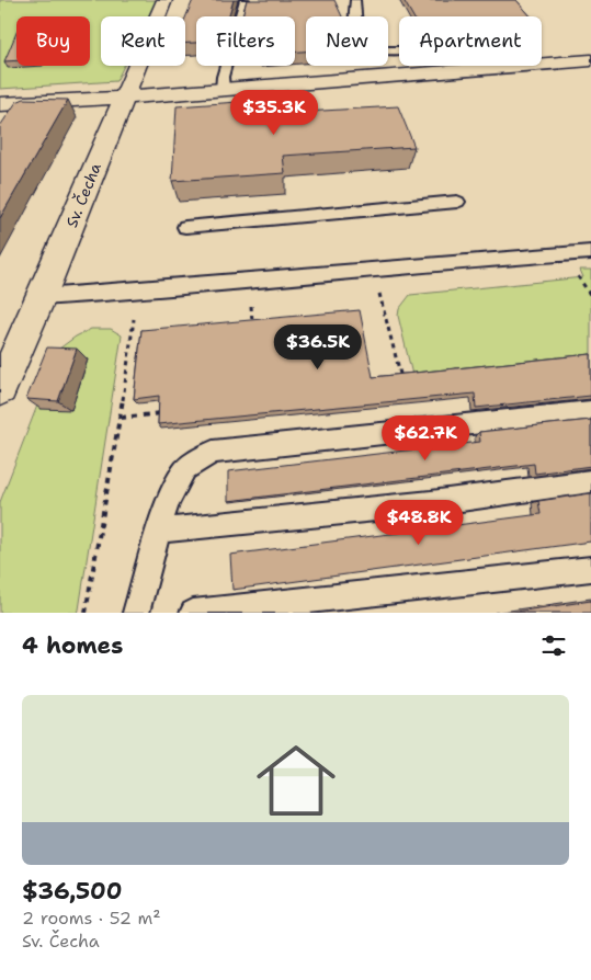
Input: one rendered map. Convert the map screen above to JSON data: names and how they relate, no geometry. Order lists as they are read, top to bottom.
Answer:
{
  "streets": {
    "street": ["Sv. Čecha"]
  },
  "page": {
    "chip": [
      "Buy",
      "Rent",
      "Filters",
      "New",
      "Apartment"
    ],
    "price": [
      "$35.3K",
      "$36.5K",
      "$62.7K",
      "$48.8K"
    ],
    "heading": "4 homes",
    "list": [
      {
        "name": "$36,500",
        "note": "2 rooms · 52 m² · Sv. Čecha"
      }
    ]
  }
}
